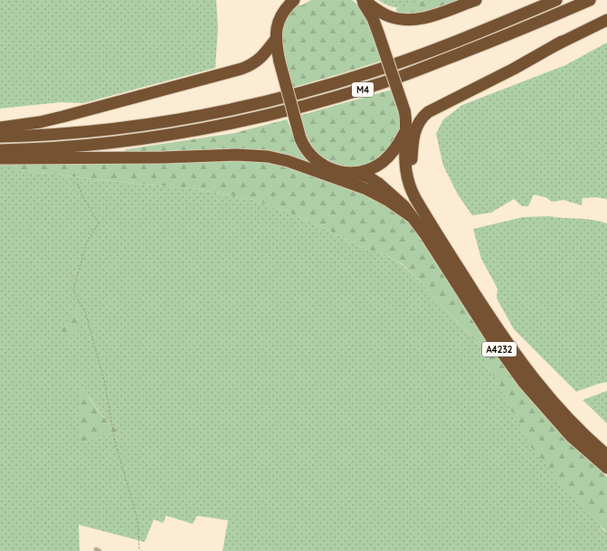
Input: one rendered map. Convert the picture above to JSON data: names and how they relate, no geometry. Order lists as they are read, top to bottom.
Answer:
{
  "streets": {
    "highway": ["M4", "A4232"]
  }
}
